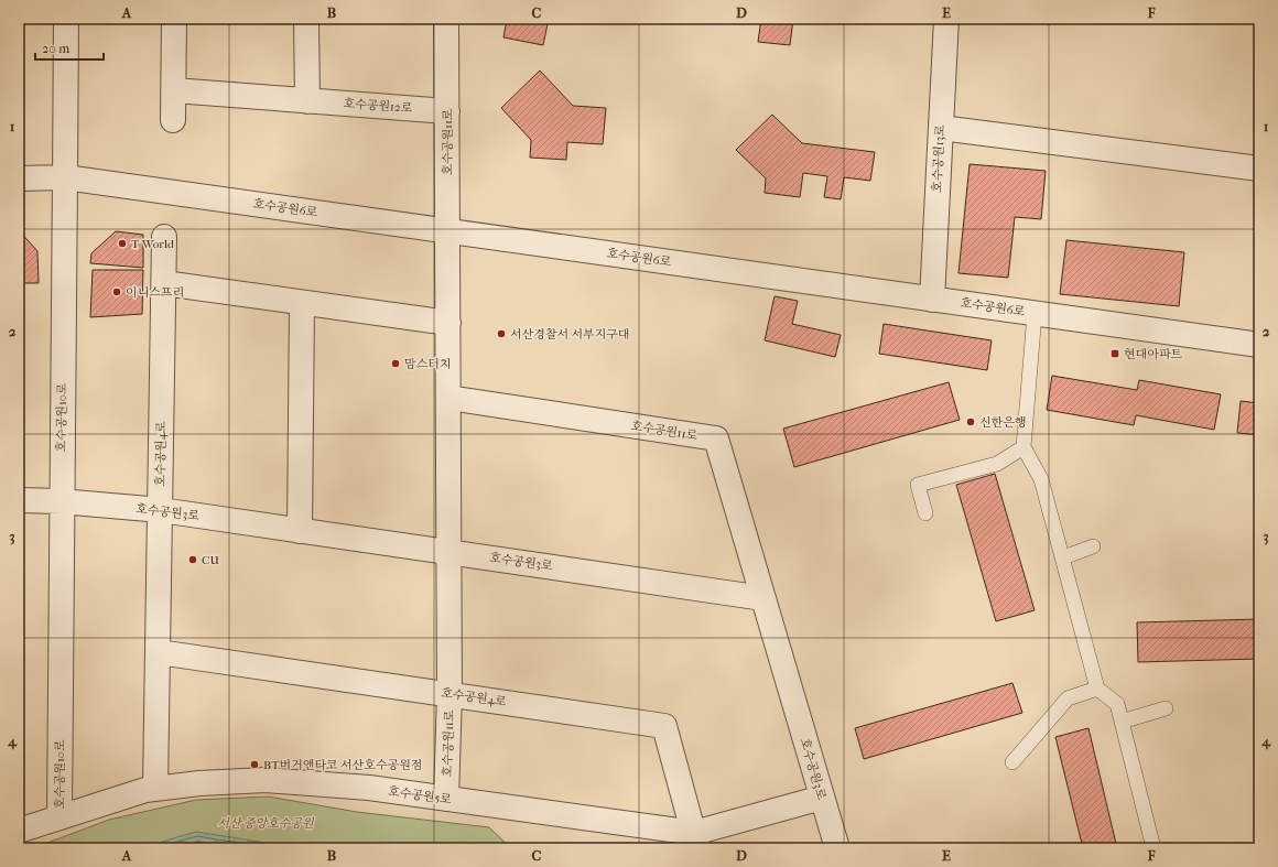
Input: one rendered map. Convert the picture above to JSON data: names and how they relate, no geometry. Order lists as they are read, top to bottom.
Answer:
{
  "streets": {
    "street": [
      "호수공원12로",
      "호수공원11로",
      "호수공원13로",
      "호수공원6로",
      "호수공원10로",
      "호수공원4로",
      "호수공원3로",
      "호수공원5로"
    ]
  },
  "crossings": [
    ["호수공원12로", "호수공원11로"],
    ["호수공원11로", "호수공원6로"],
    ["호수공원11로", "호수공원4로"],
    ["호수공원11로", "호수공원3로"],
    ["호수공원11로", "호수공원5로"],
    ["호수공원13로", "호수공원6로"],
    ["호수공원6로", "호수공원10로"],
    ["호수공원10로", "호수공원3로"],
    ["호수공원10로", "호수공원5로"],
    ["호수공원4로", "호수공원3로"],
    ["호수공원4로", "호수공원5로"],
    ["호수공원3로", "호수공원5로"]
  ],
  "parks": ["서산 중앙호수공원"],
  "places": {
    "other": [
      "T World",
      "이니스프리",
      "서산경찰서 서부지구대",
      "맘스터치",
      "신한은행",
      "CU",
      "BT버거앤타코 서산호수공원점"
    ],
    "transit": ["현대아파트"]
  },
  "scale_bar": "20 m",
  "grid": {
    "columns": [
      "A",
      "B",
      "C",
      "D",
      "E",
      "F"
    ],
    "rows": [
      "1",
      "2",
      "3",
      "4"
    ]
  }
}
